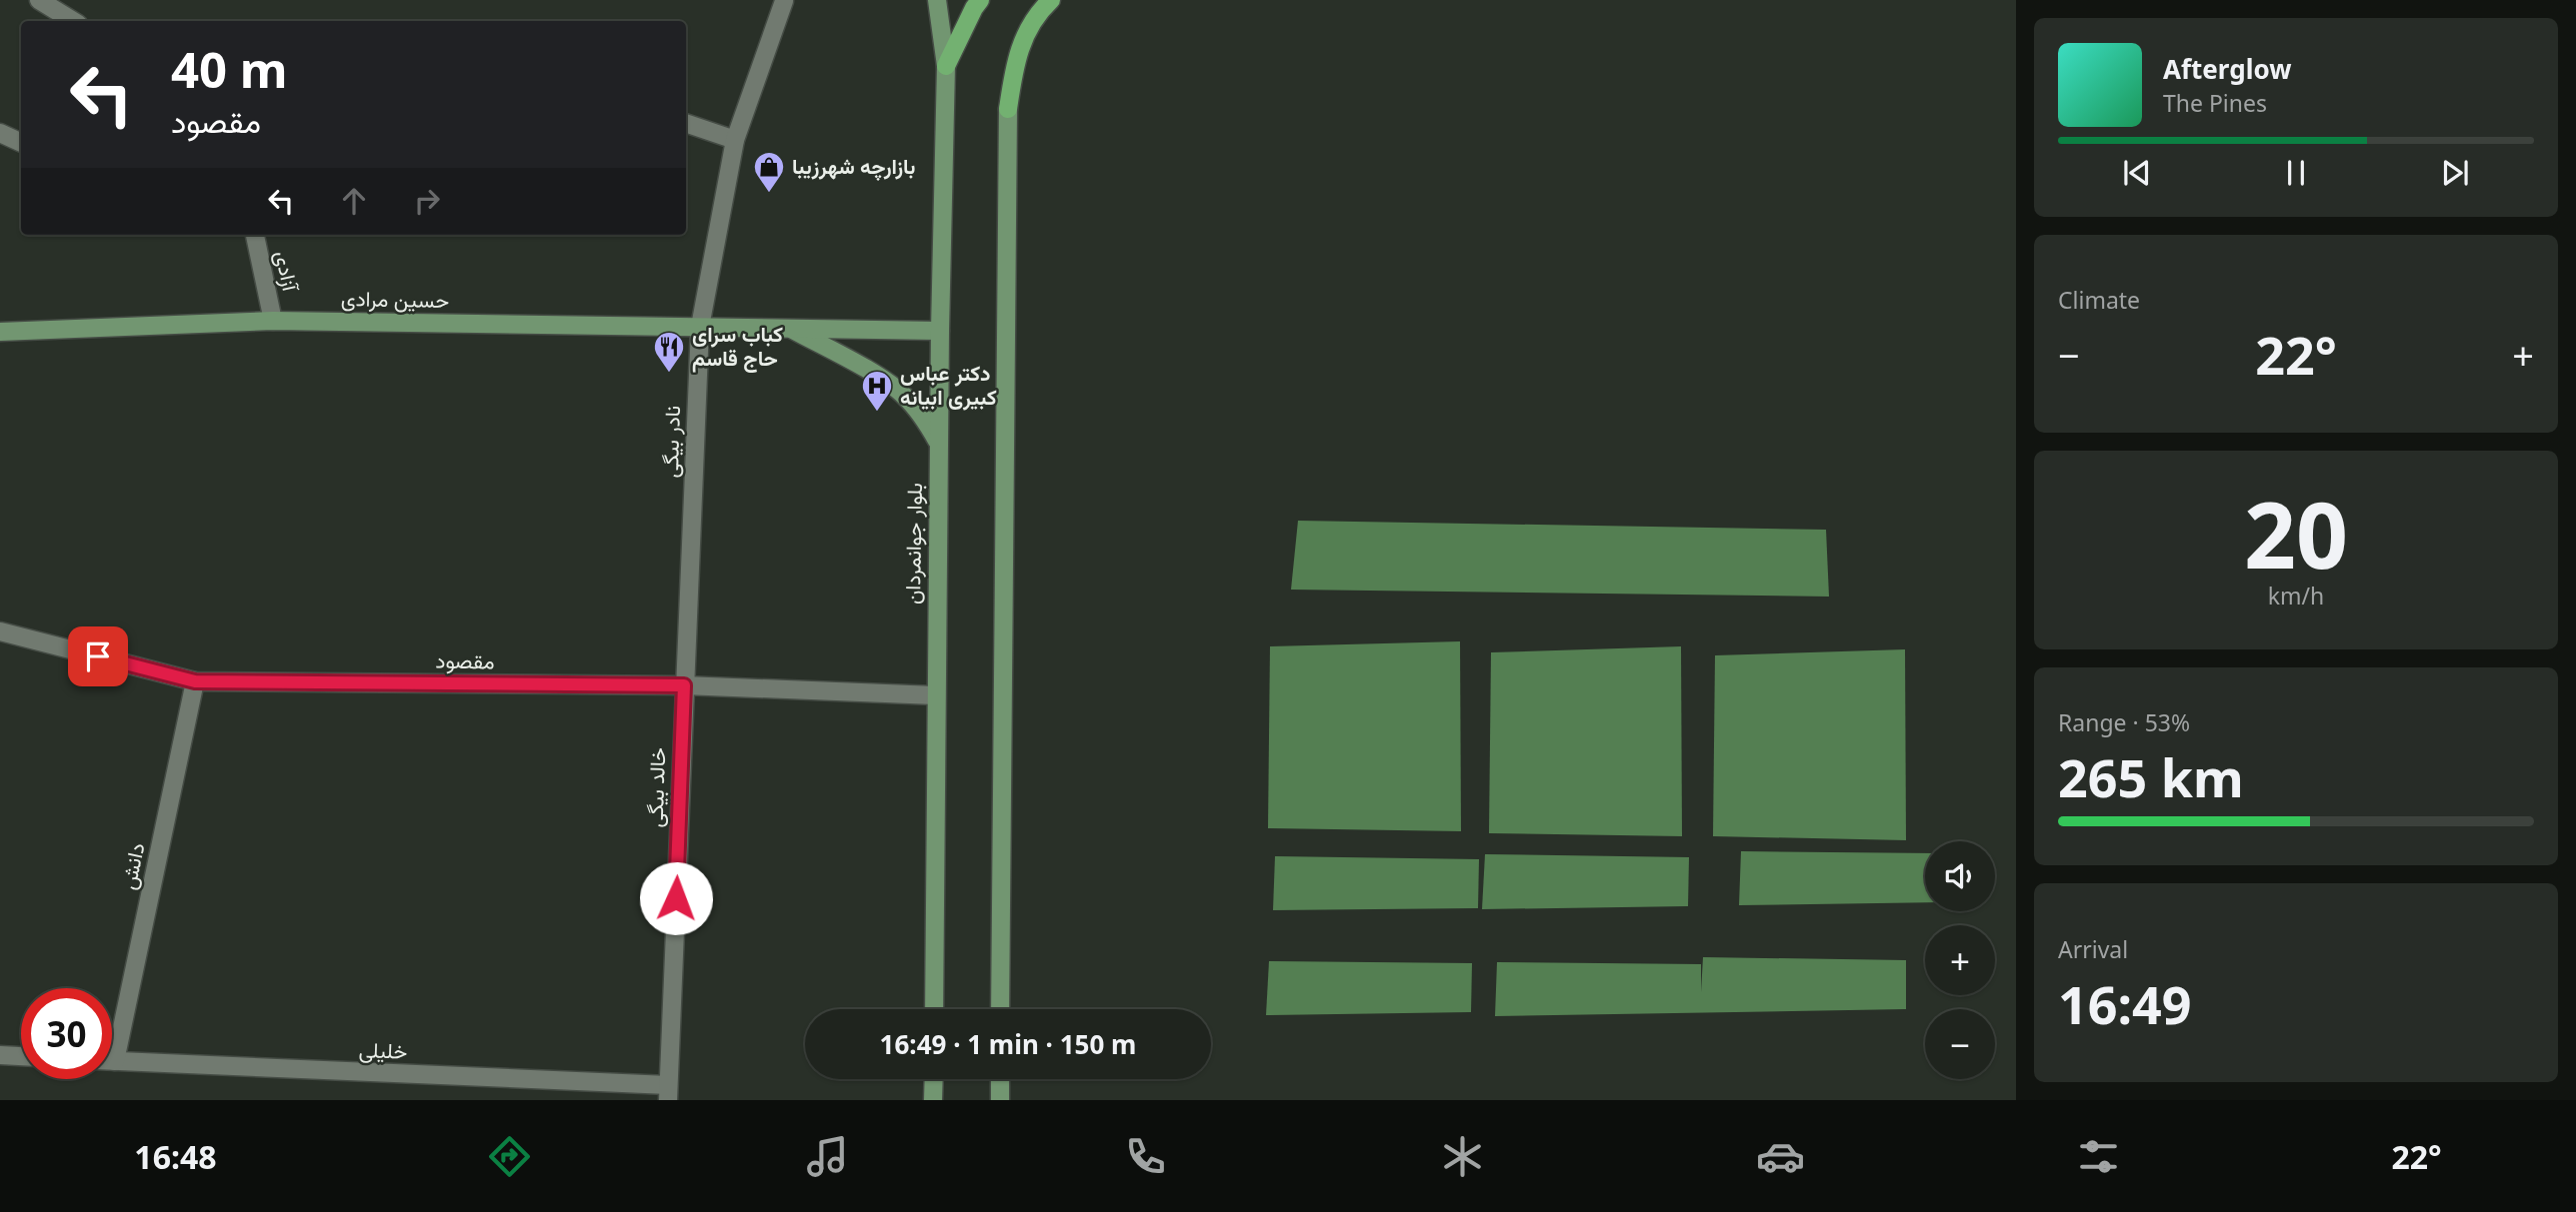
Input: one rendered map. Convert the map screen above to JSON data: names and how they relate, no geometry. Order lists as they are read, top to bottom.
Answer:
{
  "streets": {
    "main road": ["حسین مرادی", "بلوار جوانمردان"],
    "street": [
      "آزادی",
      "نادر بیگی",
      "مقصود",
      "خالد بیگی",
      "دانش",
      "خلیلی"
    ]
  },
  "crossings": [
    ["آزادی", "حسین مرادی"],
    ["حسین مرادی", "نادر بیگی"],
    ["حسین مرادی", "بلوار جوانمردان"],
    ["نادر بیگی", "مقصود"],
    ["نادر بیگی", "خالد بیگی"],
    ["بلوار جوانمردان", "مقصود"],
    ["مقصود", "خالد بیگی"],
    ["مقصود", "دانش"],
    ["خالد بیگی", "خلیلی"]
  ],
  "places": {
    "shop": ["بازارچه شهرزیبا"],
    "restaurant": ["کباب سرای حاج قاسم"],
    "hospital": ["دکتر عباس کبیری ابیانه"]
  },
  "page": {
    "turn": ["40 m", "مقصود"],
    "song": ["Afterglow", "The Pines"],
    "tile": [
      "Climate",
      ["20", "km/h"],
      ["Range · 53%", "265 km"],
      ["Arrival", "16:49"]
    ],
    "heat": ["−", "22°", "+"],
    "map_buttons": ["+", "−"],
    "limit": "30",
    "trip": "16:49 · 1 min · 150 m",
    "tabs": ["16:48", "22°"]
  }
}
